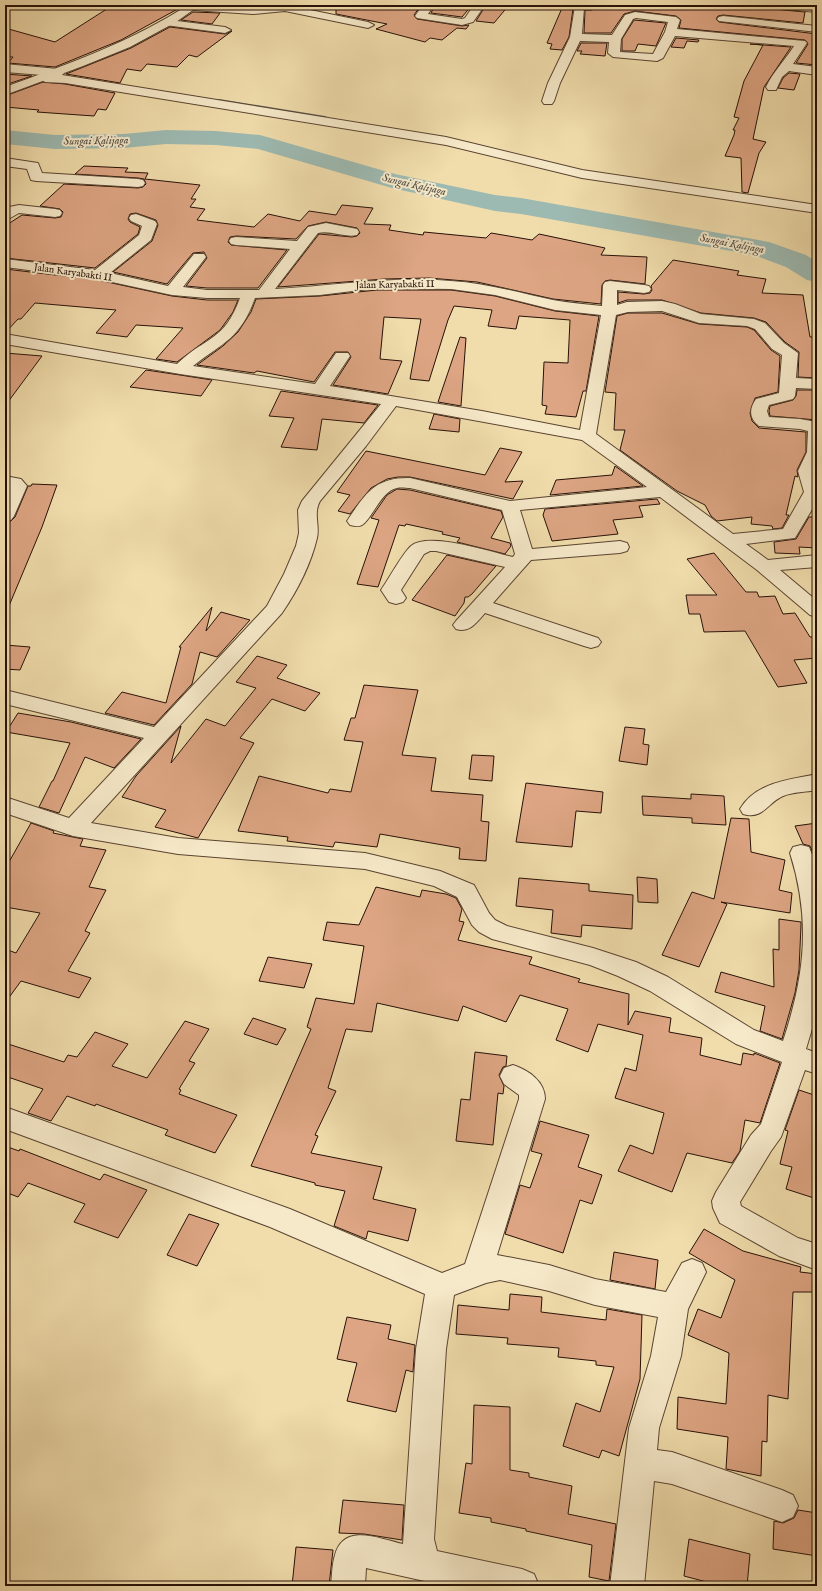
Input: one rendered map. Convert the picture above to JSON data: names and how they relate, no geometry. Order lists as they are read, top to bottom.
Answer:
{
  "streets": {
    "street": ["Jalan Karyabakti II"]
  },
  "water": ["Sungai Kalijaga"]
}
